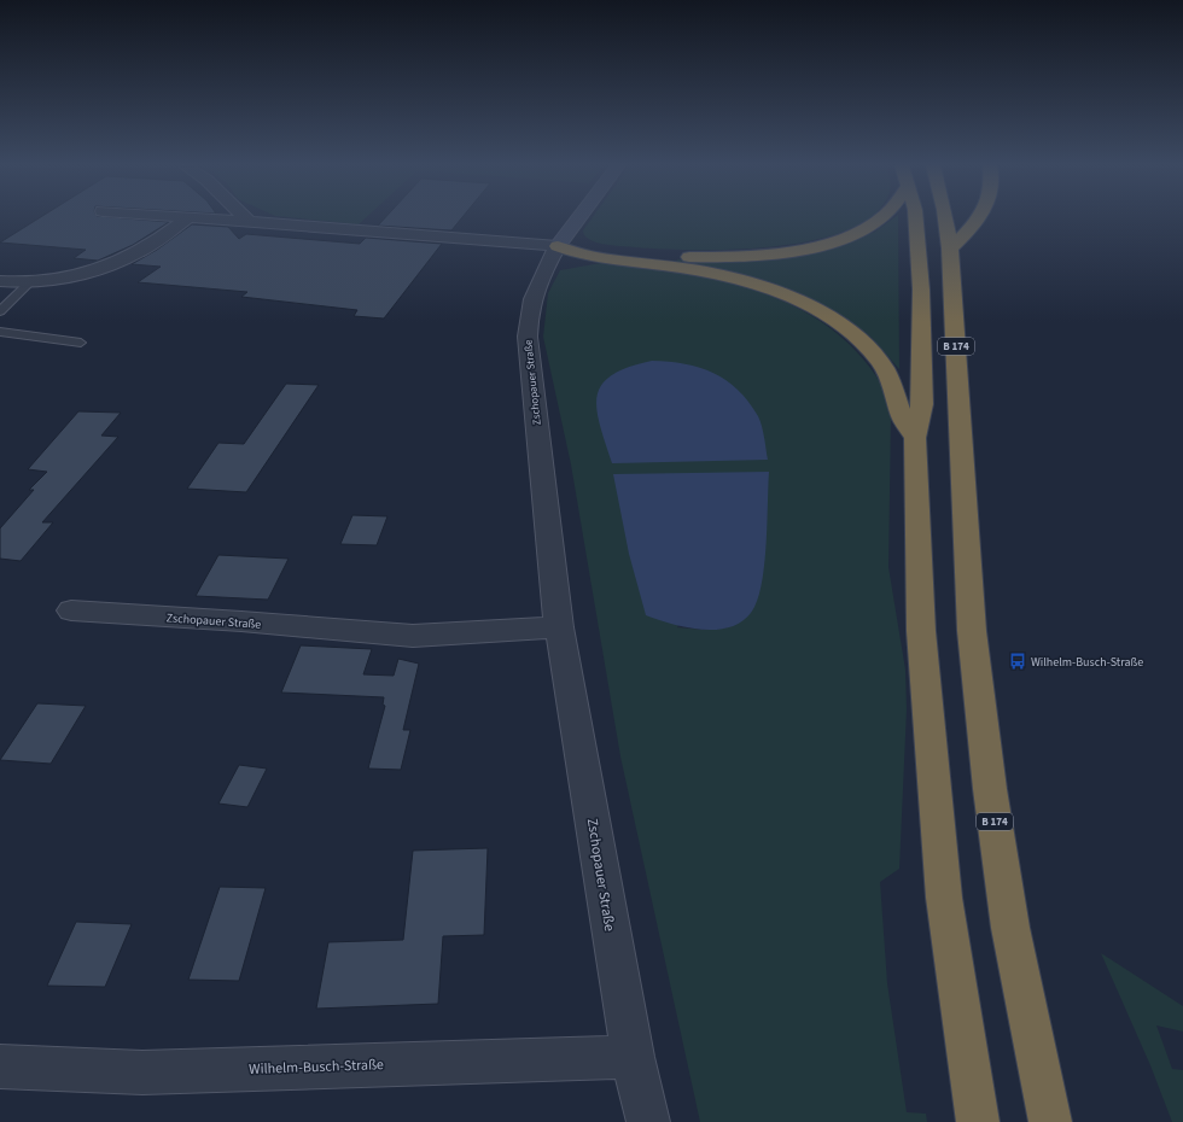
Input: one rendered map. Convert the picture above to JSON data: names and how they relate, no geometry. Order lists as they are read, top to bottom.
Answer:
{
  "streets": {
    "highway": ["B 174"],
    "street": ["Zschopauer Straße", "Wilhelm-Busch-Straße"]
  },
  "crossings": [
    ["Zschopauer Straße", "Wilhelm-Busch-Straße"]
  ],
  "places": {
    "bus stop": ["Wilhelm-Busch-Straße"]
  }
}
